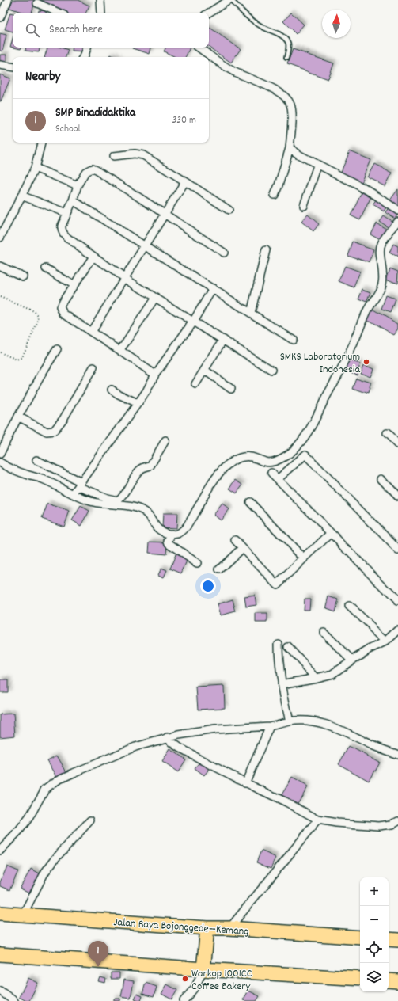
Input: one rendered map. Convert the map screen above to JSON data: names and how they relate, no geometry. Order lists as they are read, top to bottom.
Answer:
{
  "streets": {
    "highway": ["Jalan Raya Bojonggede—Kemang"]
  },
  "places": ["SMKS Laboratorium Indonesia", "Warkop 1001CC Coffee Bakery"],
  "north": "top",
  "page": {
    "search": "Search here",
    "heading": "Nearby",
    "list": [
      {
        "mark": "1",
        "name": "SMP Binadidaktika",
        "note": "School",
        "value": "330 m"
      }
    ],
    "map_buttons": ["+", "−"],
    "pins": "1"
  }
}
